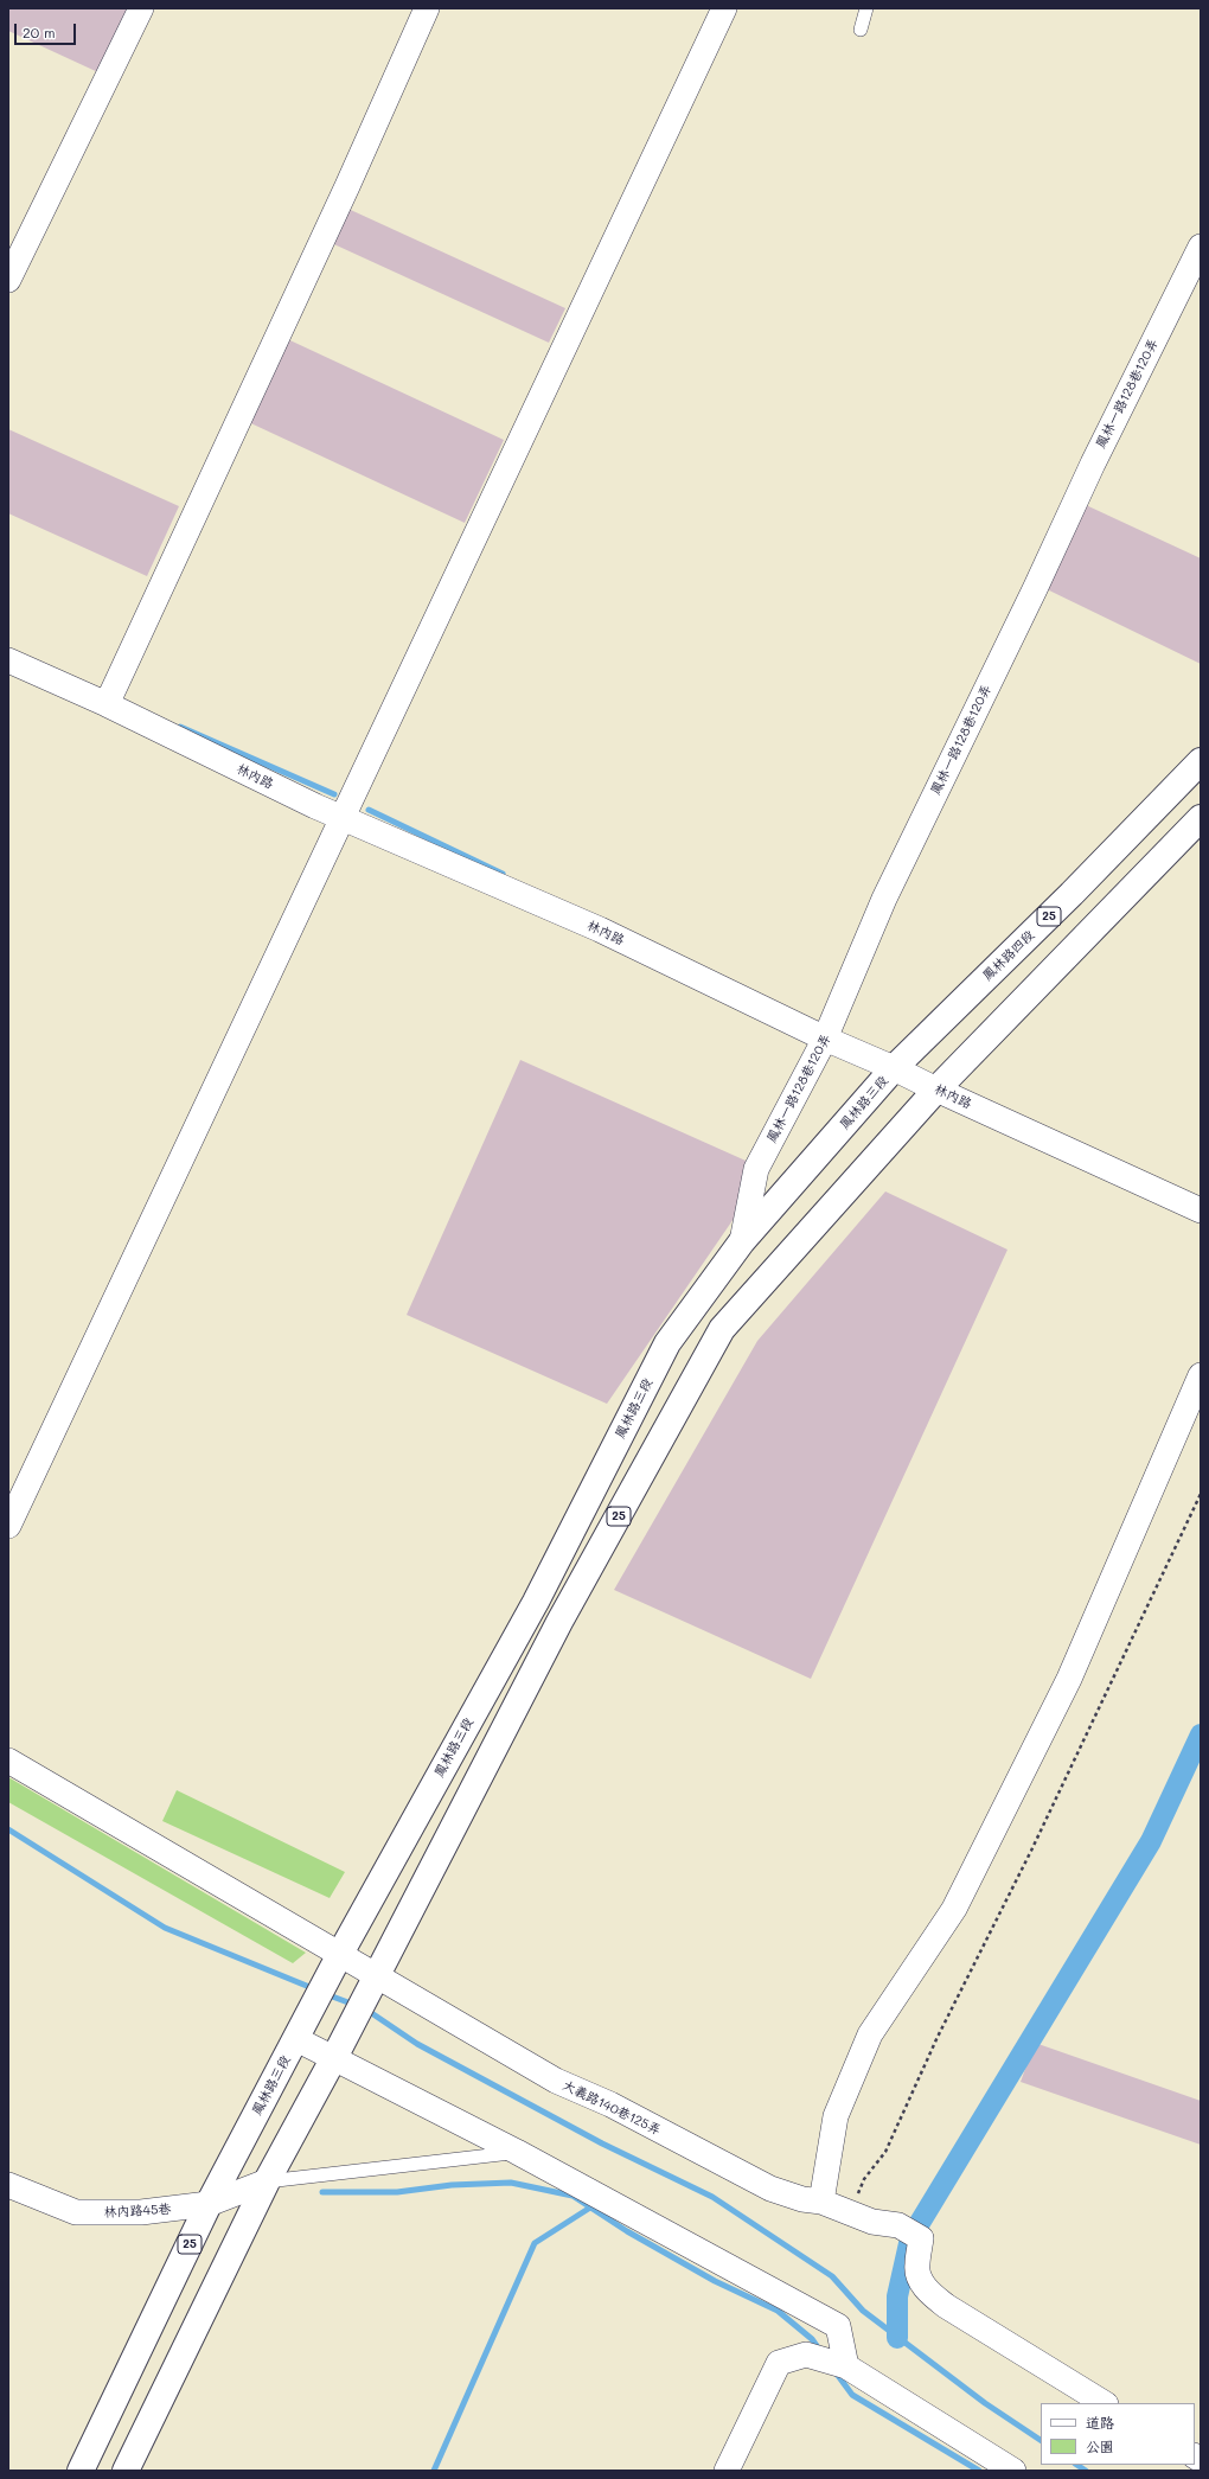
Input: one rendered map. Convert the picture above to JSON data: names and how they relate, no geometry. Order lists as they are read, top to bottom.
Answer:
{
  "streets": {
    "main road": ["25", "鳳林路四段", "鳳林路三段"],
    "street": [
      "鳳林一路128巷120弄",
      "林內路",
      "大義路140巷125弄",
      "林內路45巷"
    ]
  },
  "crossings": [
    ["鳳林一路128巷120弄", "林內路"],
    ["鳳林一路128巷120弄", "鳳林路三段"],
    ["林內路", "25"],
    ["林內路", "鳳林路四段"],
    ["林內路", "鳳林路三段"],
    ["25", "大義路140巷125弄"],
    ["25", "林內路45巷"],
    ["鳳林路四段", "鳳林路三段"],
    ["鳳林路三段", "大義路140巷125弄"],
    ["鳳林路三段", "林內路45巷"]
  ],
  "legend": ["道路", "公園"],
  "scale_bar": "20 m"
}
